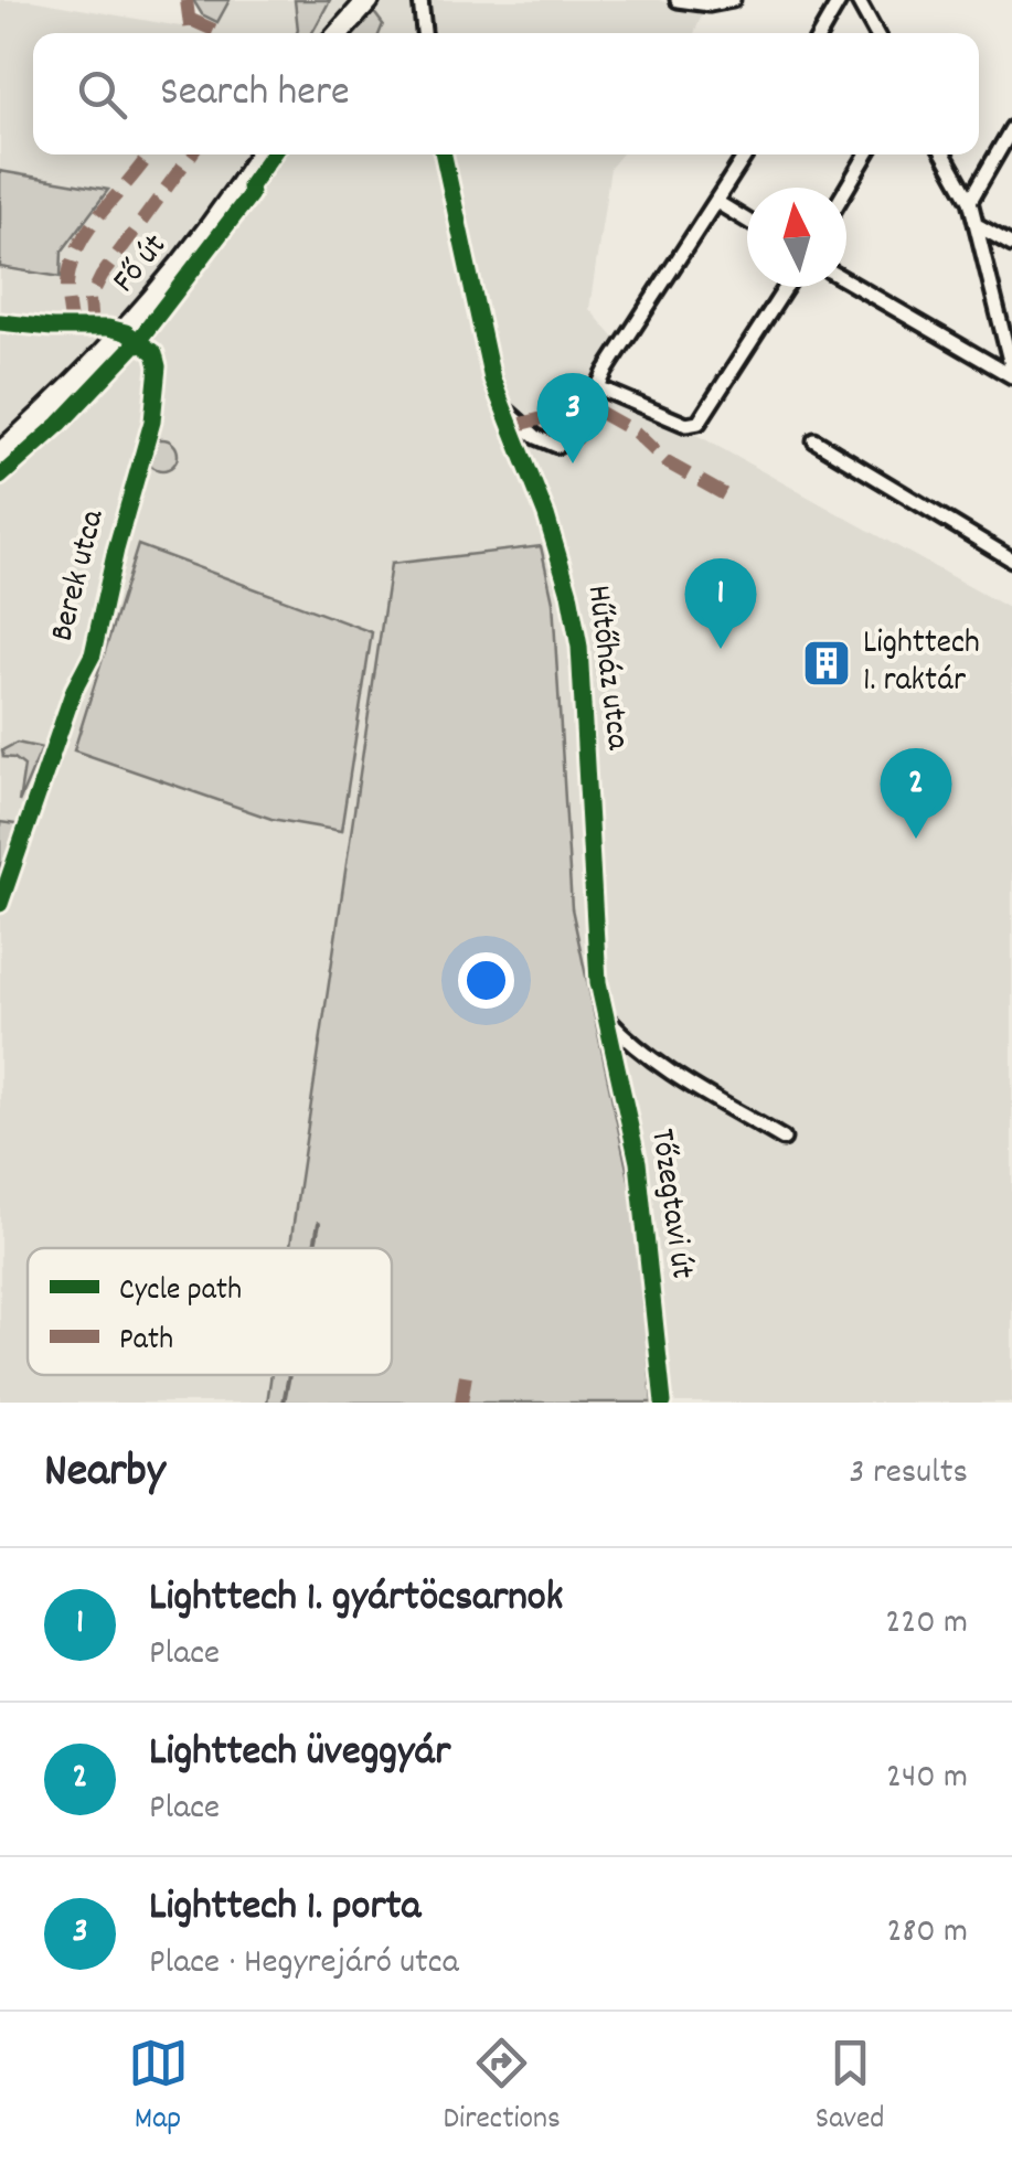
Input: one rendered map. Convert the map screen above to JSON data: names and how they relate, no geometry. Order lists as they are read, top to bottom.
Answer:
{
  "streets": {
    "main road": ["Fő út"],
    "street": ["Berek utca", "Hűtőház utca", "Tőzegtavi út"]
  },
  "crossings": [
    ["Fő út", "Berek utca"],
    ["Hűtőház utca", "Tőzegtavi út"]
  ],
  "places": {
    "building": ["Lighttech 1. raktár"]
  },
  "legend": ["Cycle path", "Path"],
  "north": "top",
  "page": {
    "search": "Search here",
    "pins": ["3", "1", "2"],
    "heading": ["Nearby", "3 results"],
    "list": [
      {
        "mark": "1",
        "name": "Lighttech 1. gyártöcsarnok",
        "note": "Place",
        "value": "220 m"
      },
      {
        "mark": "2",
        "name": "Lighttech üveggyár",
        "note": "Place",
        "value": "240 m"
      },
      {
        "mark": "3",
        "name": "Lighttech 1. porta",
        "note": "Place · Hegyrejáró utca",
        "value": "280 m"
      }
    ],
    "nav": ["Map", "Directions", "Saved"]
  }
}
